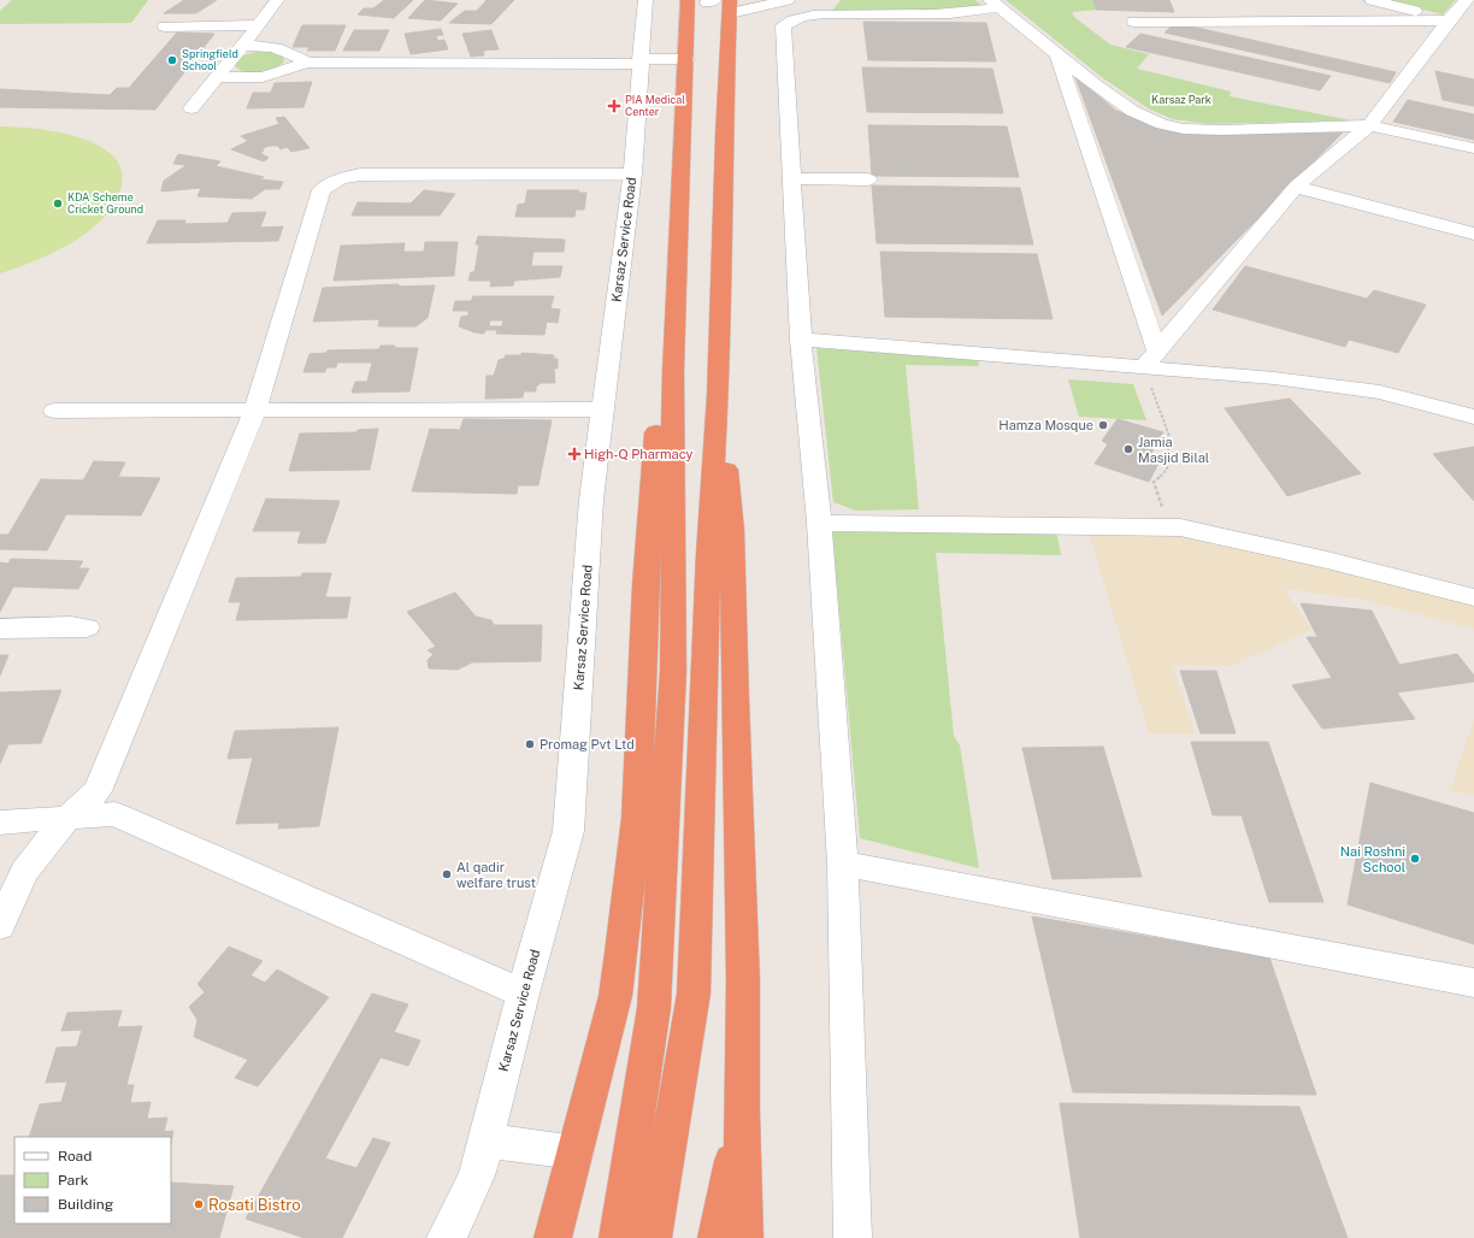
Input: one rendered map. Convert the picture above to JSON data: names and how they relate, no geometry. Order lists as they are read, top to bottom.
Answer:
{
  "streets": {
    "street": ["Karsaz Service Road"]
  },
  "parks": ["Karsaz Park"],
  "places": {
    "other": [
      "Springfield School",
      "KDA Scheme Cricket Ground",
      "Hamza Mosque",
      "Jamia Masjid Bilal",
      "Promag Pvt Ltd",
      "Nai Roshni School",
      "Al qadir welfare trust",
      "Rosati Bistro"
    ],
    "health": ["PIA Medical Center", "High-Q Pharmacy"]
  },
  "legend": ["Road", "Park", "Building"]
}
